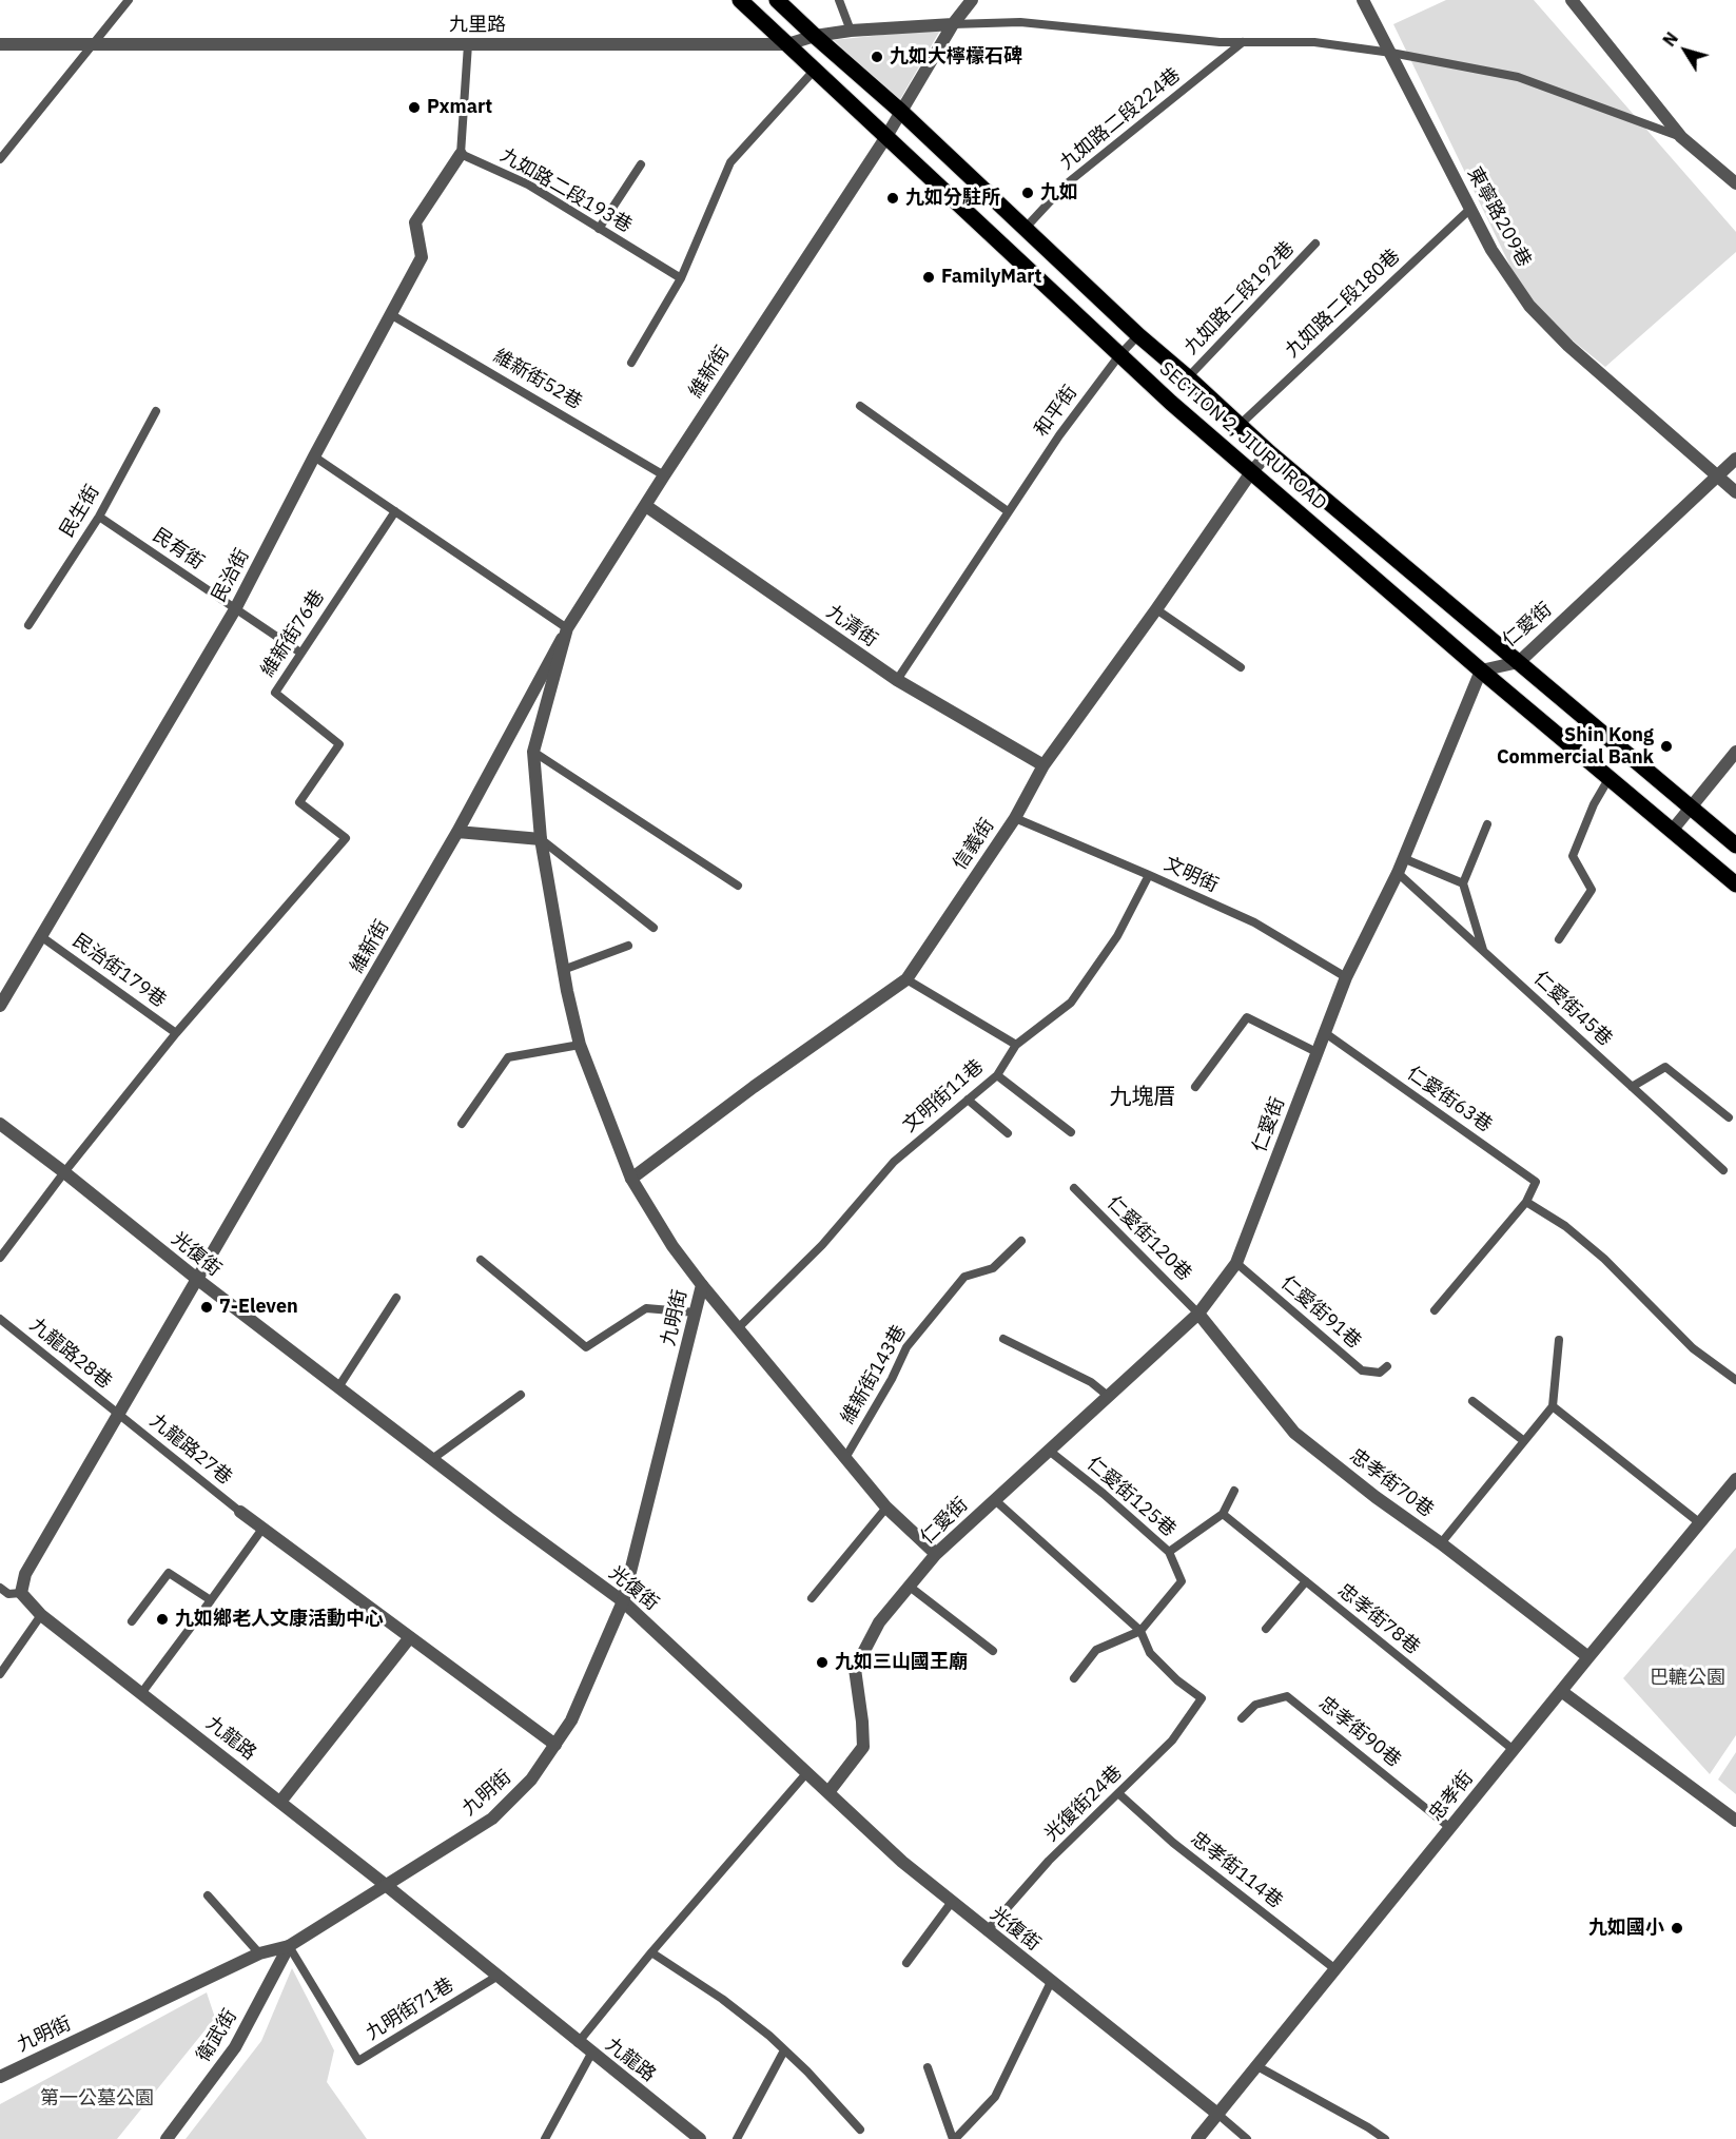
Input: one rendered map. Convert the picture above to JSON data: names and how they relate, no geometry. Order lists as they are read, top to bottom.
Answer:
{
  "streets": {
    "main road": ["SECTION 2, JIURU ROAD"],
    "street": [
      "九里路",
      "東寧路209巷",
      "維新街",
      "民治街",
      "仁愛街",
      "九清街",
      "信義街",
      "光復街",
      "九明街",
      "忠孝街70巷",
      "九龍路",
      "忠孝街",
      "衛武街"
    ],
    "lane": [
      "九如路二段224巷",
      "九如路二段193巷",
      "九如路二段192巷",
      "九如路二段180巷",
      "維新街52巷",
      "和平街",
      "民生街",
      "民有街",
      "維新街76巷",
      "文明街",
      "民治街179巷",
      "仁愛街45巷",
      "文明街11巷",
      "仁愛街63巷",
      "仁愛街120巷",
      "仁愛街91巷",
      "九龍路28巷",
      "維新街143巷",
      "九龍路27巷",
      "仁愛街125巷",
      "忠孝街78巷",
      "忠孝街90巷",
      "光復街24巷",
      "忠孝街114巷",
      "九明街71巷"
    ]
  },
  "crossings": [
    ["九里路", "維新街"],
    ["九里路", "SECTION 2, JIURU ROAD"],
    ["九如路二段224巷", "SECTION 2, JIURU ROAD"],
    ["九如路二段193巷", "民治街"],
    ["東寧路209巷", "九如路二段180巷"],
    ["東寧路209巷", "仁愛街"],
    ["九如路二段192巷", "SECTION 2, JIURU ROAD"],
    ["九如路二段180巷", "SECTION 2, JIURU ROAD"],
    ["維新街", "維新街52巷"],
    ["維新街", "SECTION 2, JIURU ROAD"],
    ["維新街", "仁愛街"],
    ["維新街", "九清街"],
    ["維新街", "信義街"],
    ["維新街", "文明街11巷"],
    ["維新街", "光復街"],
    ["維新街", "九明街"],
    ["維新街", "維新街143巷"],
    ["維新街52巷", "民治街"],
    ["和平街", "SECTION 2, JIURU ROAD"],
    ["和平街", "九清街"],
    ["SECTION 2, JIURU ROAD", "仁愛街"],
    ["SECTION 2, JIURU ROAD", "信義街"],
    ["民生街", "民有街"],
    ["民有街", "民治街"],
    ["民有街", "維新街76巷"],
    ["民治街", "民治街179巷"],
    ["仁愛街", "文明街"],
    ["仁愛街", "仁愛街45巷"],
    ["仁愛街", "仁愛街63巷"],
    ["仁愛街", "仁愛街120巷"],
    ["仁愛街", "光復街"],
    ["仁愛街", "仁愛街91巷"],
    ["仁愛街", "忠孝街70巷"],
    ["仁愛街", "仁愛街125巷"],
    ["九清街", "信義街"],
    ["維新街76巷", "民治街179巷"],
    ["信義街", "文明街"],
    ["文明街", "文明街11巷"],
    ["仁愛街120巷", "忠孝街70巷"],
    ["光復街", "九明街"],
    ["光復街", "忠孝街"],
    ["光復街", "光復街24巷"],
    ["九明街", "九龍路"],
    ["九明街", "九明街71巷"],
    ["九明街", "衛武街"],
    ["九龍路28巷", "九龍路27巷"],
    ["忠孝街70巷", "忠孝街"],
    ["仁愛街125巷", "光復街24巷"],
    ["忠孝街78巷", "忠孝街"],
    ["忠孝街90巷", "忠孝街"],
    ["九龍路", "九明街71巷"],
    ["忠孝街", "忠孝街114巷"],
    ["光復街24巷", "忠孝街114巷"],
    ["九明街71巷", "衛武街"]
  ],
  "districts": ["九塊厝"],
  "parks": ["巴轆公園", "第一公墓公園"],
  "places": [
    "九如大檸檬石碑",
    "Pxmart",
    "九如",
    "九如分駐所",
    "FamilyMart",
    "Shin Kong Commercial Bank",
    "7-Eleven",
    "九如鄉老人文康活動中心",
    "九如三山國王廟",
    "九如國小"
  ],
  "north": "top left"
}
